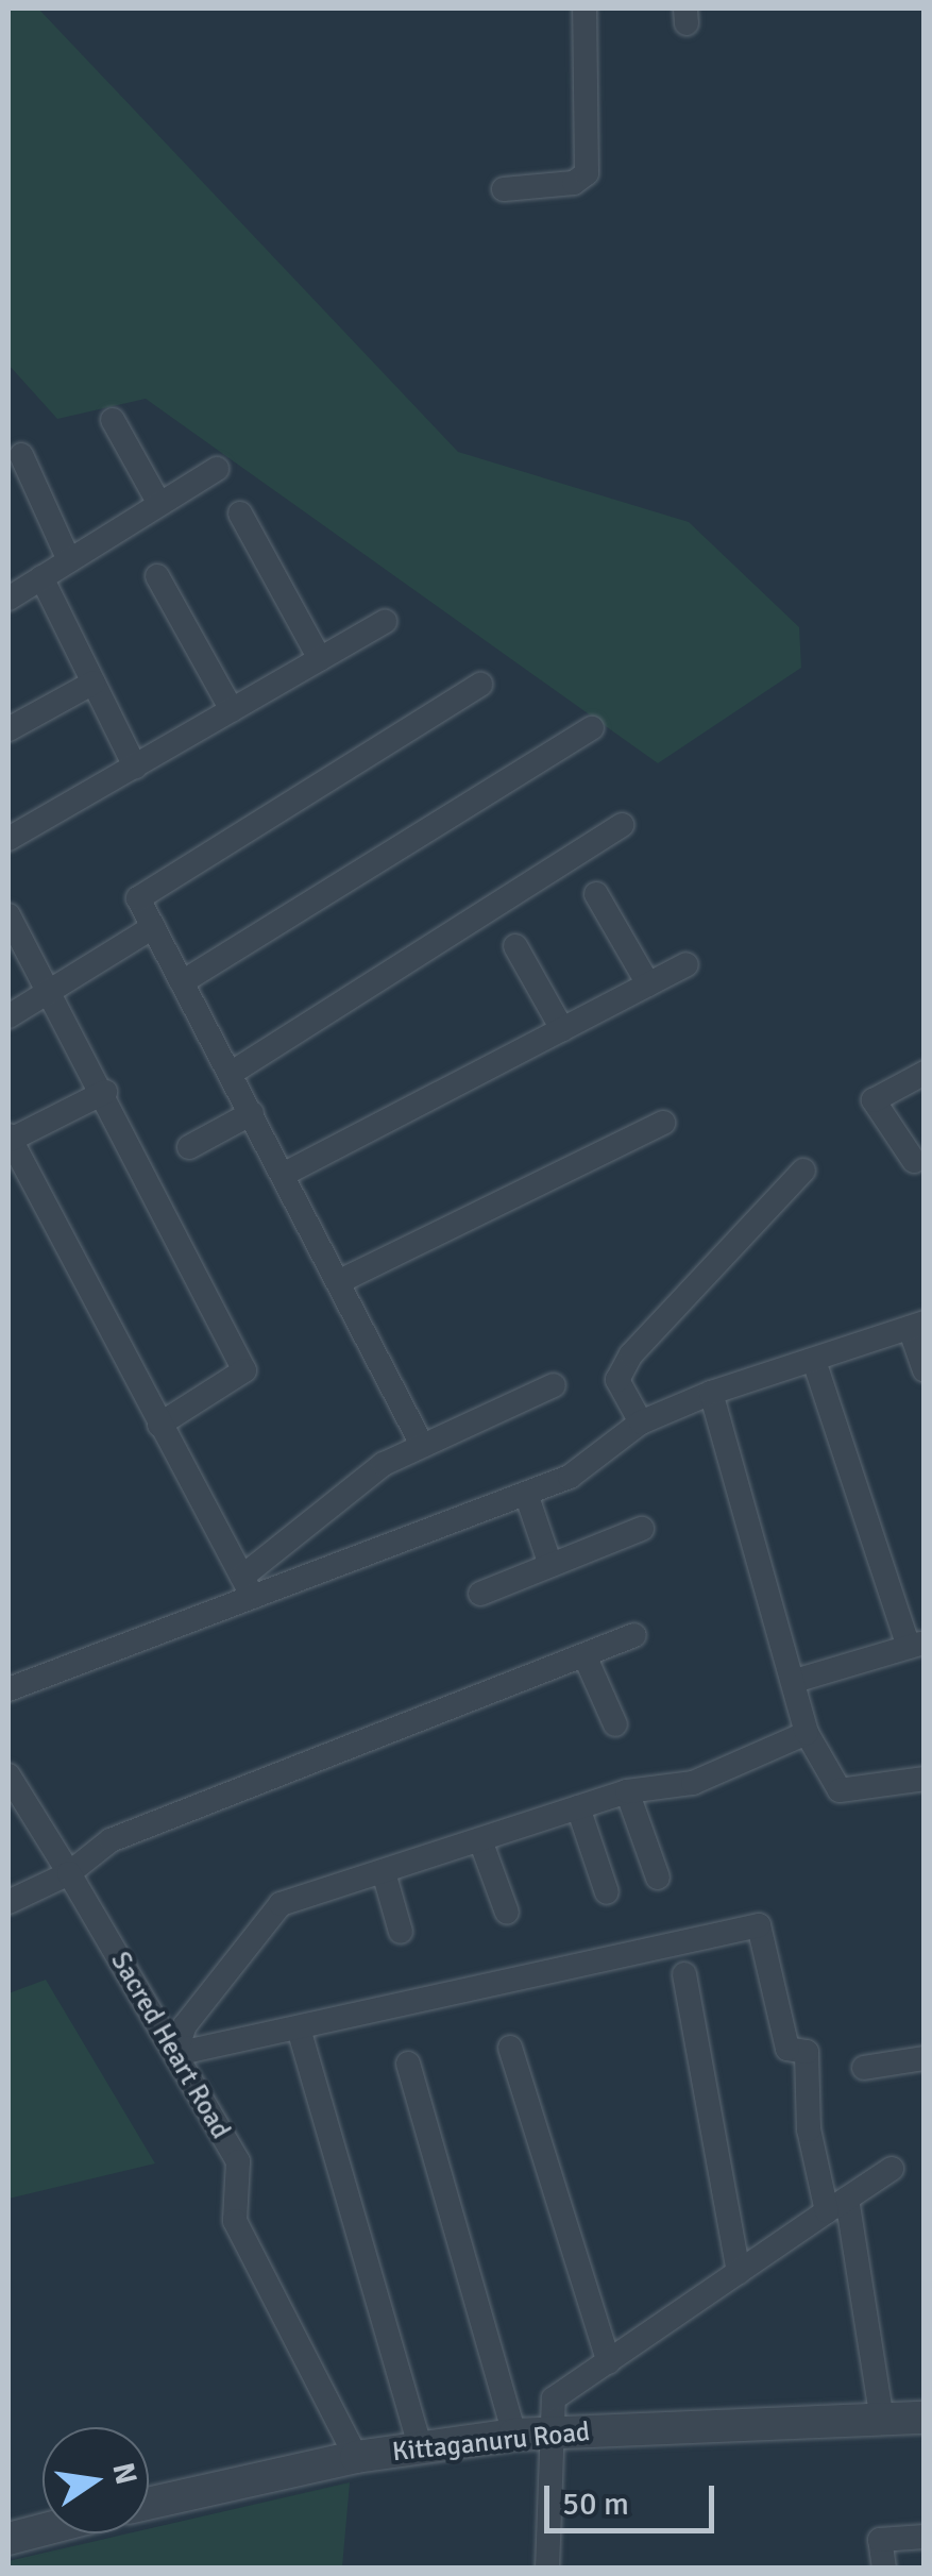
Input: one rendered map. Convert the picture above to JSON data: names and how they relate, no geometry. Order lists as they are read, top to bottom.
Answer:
{
  "streets": {
    "street": ["Sacred Heart Road", "Kittaganuru Road"]
  },
  "crossings": [
    ["Sacred Heart Road", "Kittaganuru Road"]
  ],
  "scale_bar": "50 m",
  "north": "right"
}
